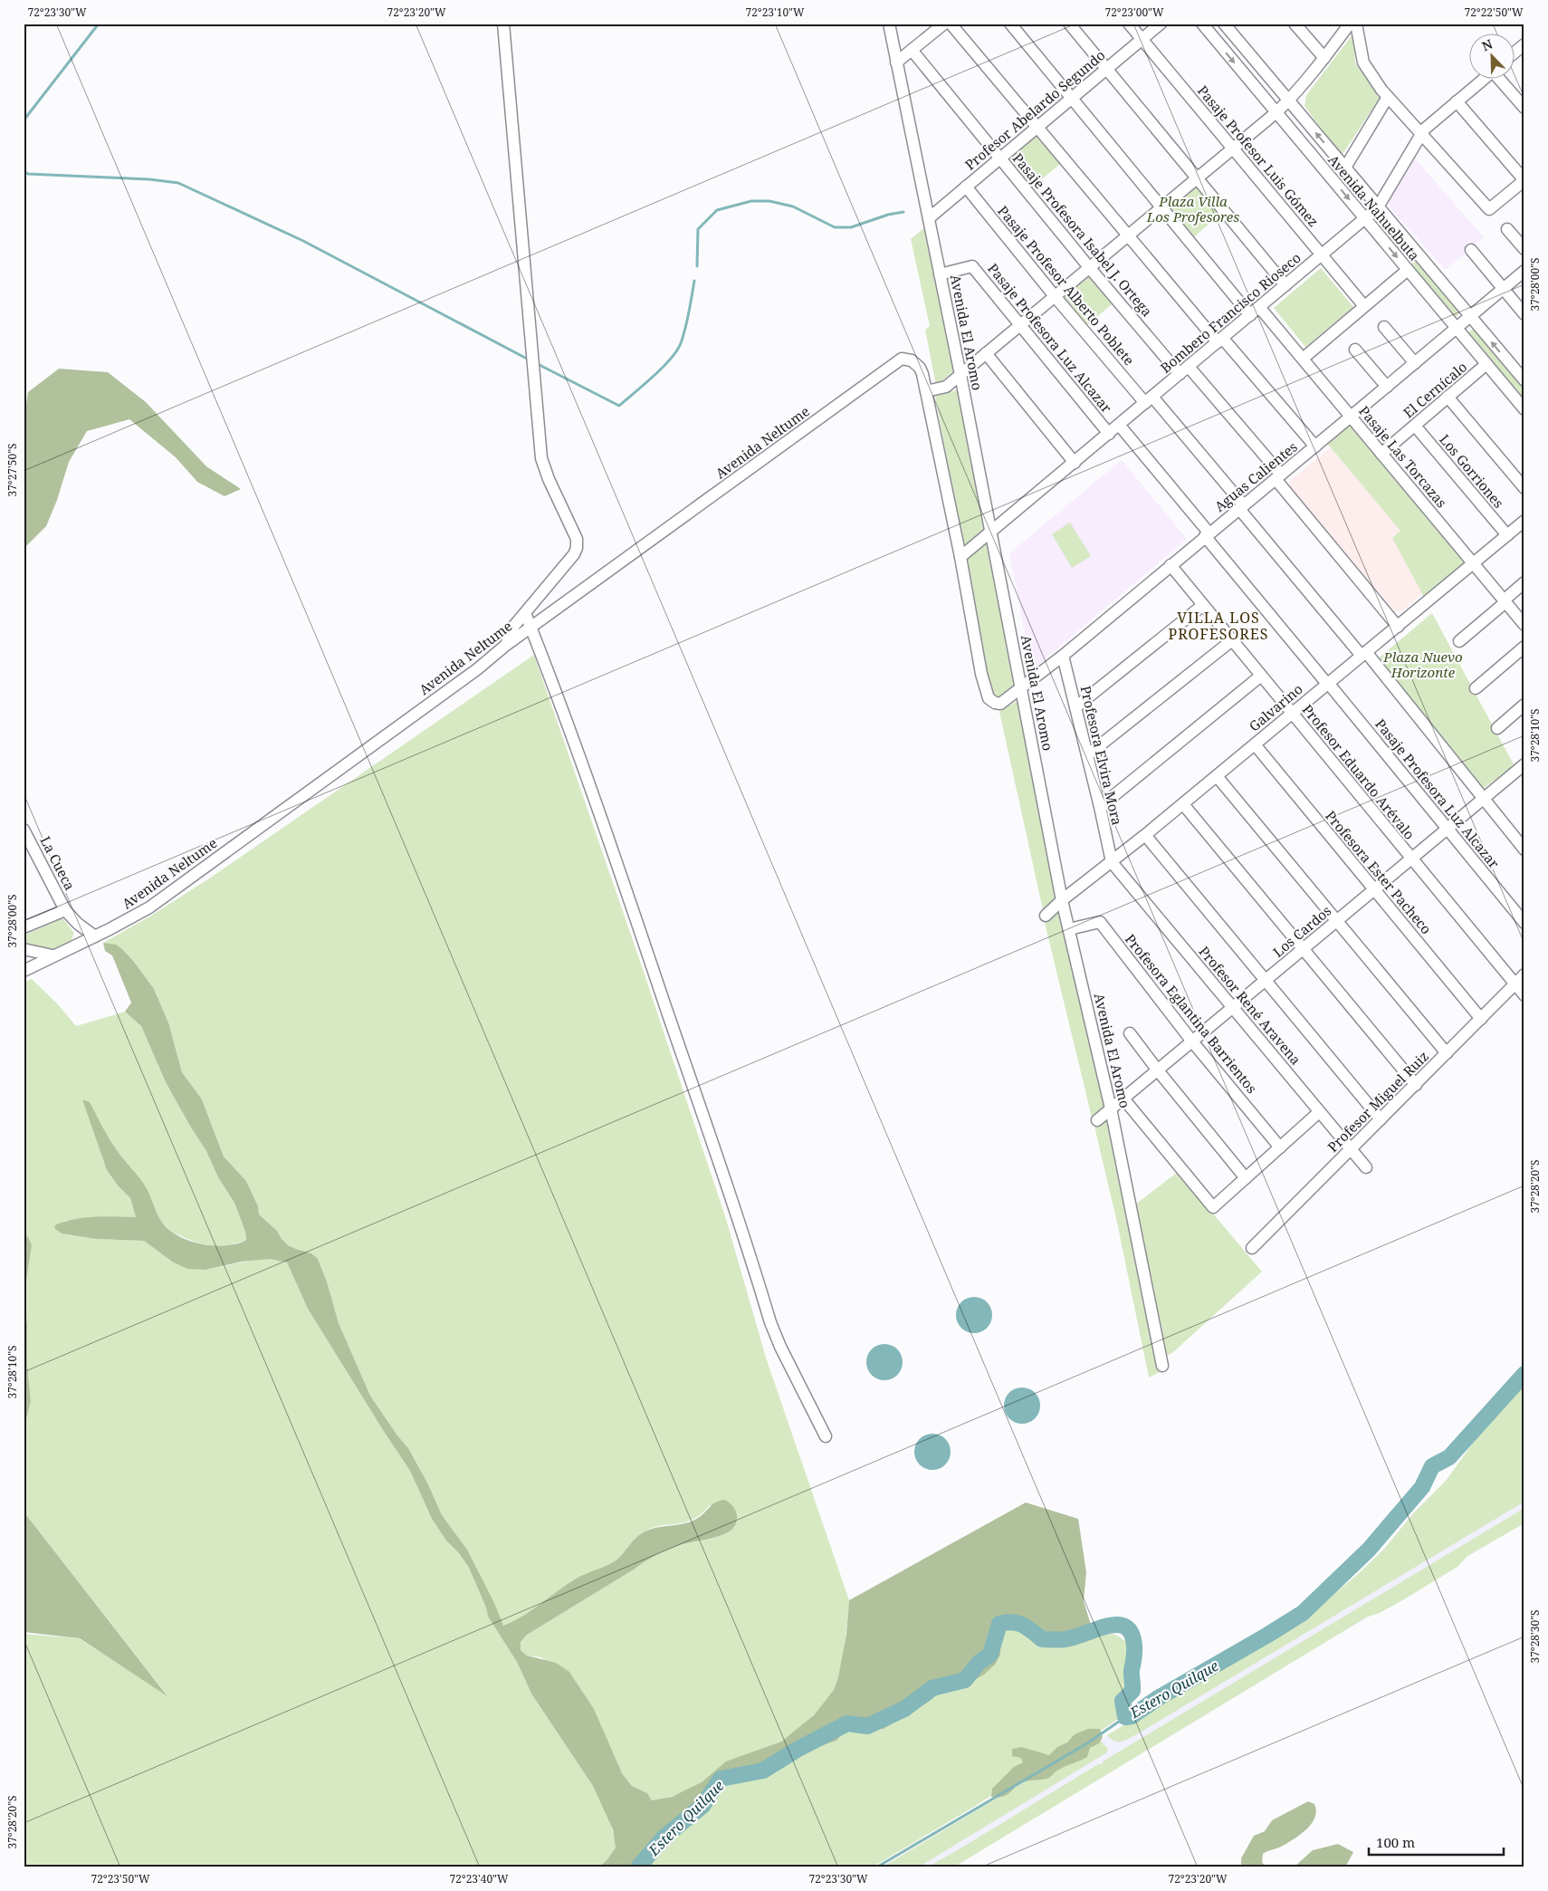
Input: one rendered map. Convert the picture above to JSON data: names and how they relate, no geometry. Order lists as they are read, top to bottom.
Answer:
{
  "streets": {
    "street": [
      "Profesor Abelardo Segundo",
      "Pasaje Profesor Luis Gómez",
      "Avenida Nahuelbuta",
      "Pasaje Profesora Isabel J. Ortega",
      "Pasaje Profesor Alberto Poblete",
      "Bombero Francisco Rioseco",
      "Avenida El Aromo",
      "Pasaje Profesora Luz Alcazar",
      "El Cernícalo",
      "Avenida Neltume",
      "Pasaje Las Torcazas",
      "Los Gorriones",
      "Aguas Calientes",
      "Galvarino",
      "Profesora Elvira Mora",
      "Profesor Eduardo Arévalo",
      "La Cueca",
      "Profesora Ester Pacheco",
      "Los Cardos",
      "Profesor René Aravena",
      "Profesora Eglantina Barrientos",
      "Profesor Miguel Ruiz"
    ]
  },
  "crossings": [
    ["Profesor Abelardo Segundo", "Pasaje Profesor Luis Gómez"],
    ["Profesor Abelardo Segundo", "Pasaje Profesora Isabel J. Ortega"],
    ["Profesor Abelardo Segundo", "Pasaje Profesor Alberto Poblete"],
    ["Profesor Abelardo Segundo", "Avenida El Aromo"],
    ["Pasaje Profesor Luis Gómez", "Bombero Francisco Rioseco"],
    ["Avenida Nahuelbuta", "Bombero Francisco Rioseco"],
    ["Avenida Nahuelbuta", "El Cernícalo"],
    ["Avenida Nahuelbuta", "Aguas Calientes"],
    ["Pasaje Profesora Isabel J. Ortega", "Bombero Francisco Rioseco"],
    ["Pasaje Profesora Isabel J. Ortega", "Aguas Calientes"],
    ["Pasaje Profesora Isabel J. Ortega", "Galvarino"],
    ["Pasaje Profesor Alberto Poblete", "Bombero Francisco Rioseco"],
    ["Pasaje Profesor Alberto Poblete", "Aguas Calientes"],
    ["Pasaje Profesor Alberto Poblete", "Galvarino"],
    ["Pasaje Profesor Alberto Poblete", "Los Cardos"],
    ["Bombero Francisco Rioseco", "Avenida El Aromo"],
    ["Bombero Francisco Rioseco", "Pasaje Profesora Luz Alcazar"],
    ["Bombero Francisco Rioseco", "Pasaje Las Torcazas"],
    ["Bombero Francisco Rioseco", "Aguas Calientes"],
    ["Avenida El Aromo", "Pasaje Profesora Luz Alcazar"],
    ["Avenida El Aromo", "Aguas Calientes"],
    ["Avenida El Aromo", "Galvarino"],
    ["Avenida El Aromo", "Los Cardos"],
    ["Avenida El Aromo", "Profesora Eglantina Barrientos"],
    ["Pasaje Profesora Luz Alcazar", "Aguas Calientes"],
    ["Pasaje Profesora Luz Alcazar", "Galvarino"],
    ["Pasaje Profesora Luz Alcazar", "Los Cardos"],
    ["El Cernícalo", "Pasaje Las Torcazas"],
    ["El Cernícalo", "Los Gorriones"],
    ["Avenida Neltume", "La Cueca"],
    ["Pasaje Las Torcazas", "Aguas Calientes"],
    ["Pasaje Las Torcazas", "Galvarino"],
    ["Los Gorriones", "Galvarino"],
    ["Aguas Calientes", "Profesora Elvira Mora"],
    ["Aguas Calientes", "Profesor Eduardo Arévalo"],
    ["Galvarino", "Profesora Elvira Mora"],
    ["Galvarino", "Profesor Eduardo Arévalo"],
    ["Galvarino", "Profesora Ester Pacheco"],
    ["Galvarino", "Profesor René Aravena"],
    ["Profesora Elvira Mora", "Profesor René Aravena"],
    ["Profesor Eduardo Arévalo", "Los Cardos"],
    ["Profesor Eduardo Arévalo", "Profesor Miguel Ruiz"],
    ["Profesora Ester Pacheco", "Los Cardos"],
    ["Profesora Ester Pacheco", "Profesor Miguel Ruiz"],
    ["Los Cardos", "Profesor René Aravena"],
    ["Los Cardos", "Profesora Eglantina Barrientos"],
    ["Profesor René Aravena", "Profesor Miguel Ruiz"]
  ],
  "districts": ["VILLA LOS PROFESORES"],
  "water": ["Estero Quilque"],
  "parks": ["Plaza Villa Los Profesores", "Plaza Nuevo Horizonte"],
  "scale_bar": "100 m",
  "north": "top left",
  "coordinates": [
    "72°23'30\"W",
    "72°23'20\"W",
    "72°23'10\"W",
    "72°23'00\"W",
    "72°22'50\"W",
    "37°28'00\"S",
    "37°27'50\"S",
    "37°28'10\"S",
    "37°28'20\"S",
    "37°28'30\"S",
    "72°23'50\"W",
    "72°23'40\"W"
  ]
}
